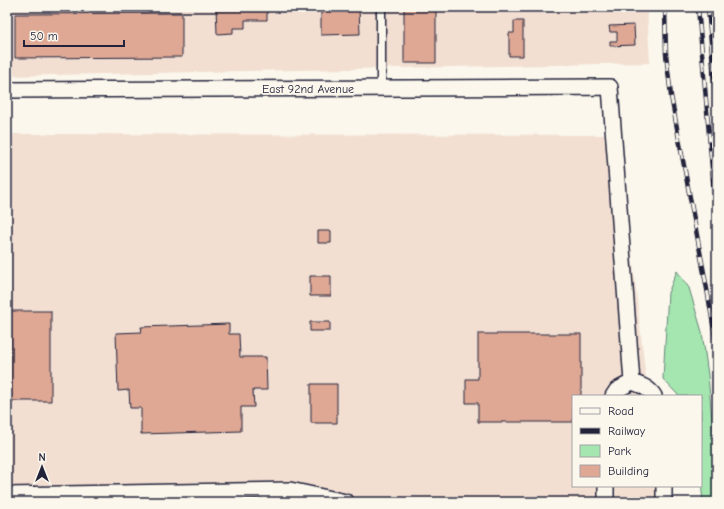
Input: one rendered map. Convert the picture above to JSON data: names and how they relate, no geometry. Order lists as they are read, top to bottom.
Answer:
{
  "streets": {
    "street": ["East 92nd Avenue"]
  },
  "legend": [
    "Road",
    "Railway",
    "Park",
    "Building"
  ],
  "scale_bar": "50 m",
  "north": "top"
}
